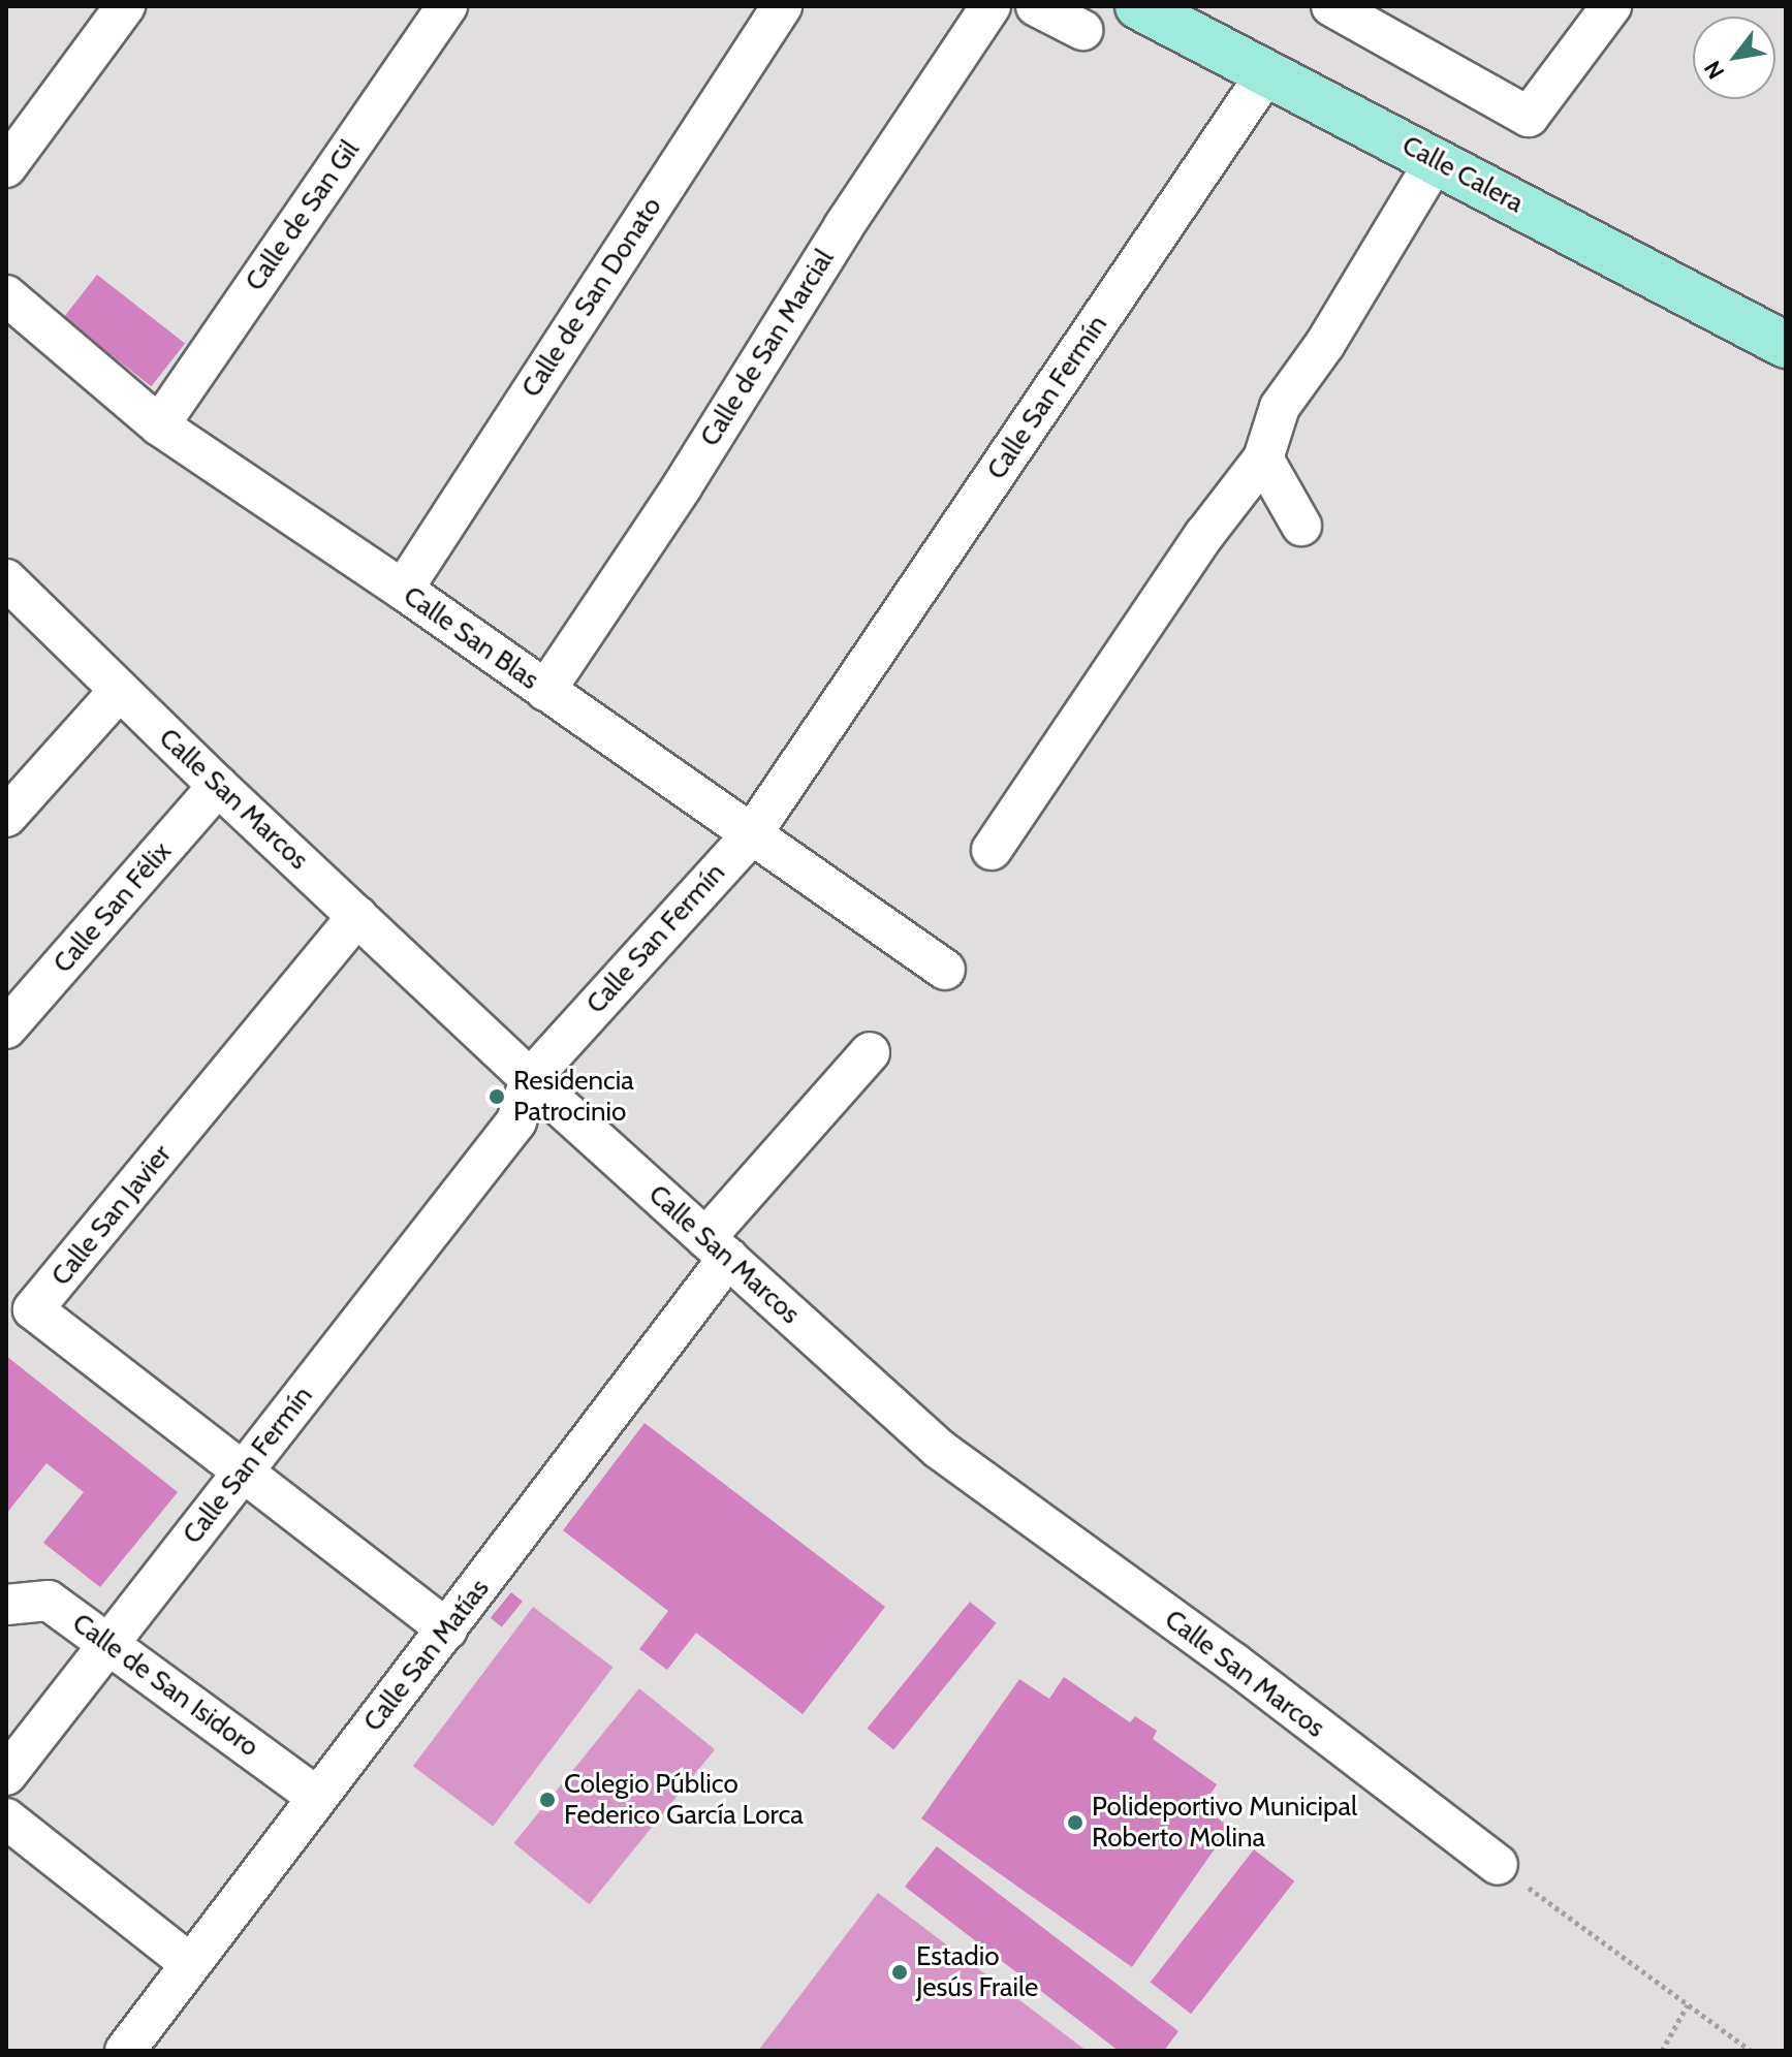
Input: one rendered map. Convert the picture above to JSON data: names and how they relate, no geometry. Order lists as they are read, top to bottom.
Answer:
{
  "streets": {
    "main road": ["Calle Calera"],
    "street": [
      "Calle de San Gil",
      "Calle de San Donato",
      "Calle de San Marcial",
      "Calle San Fermín",
      "Calle San Blas",
      "Calle San Marcos",
      "Calle San Félix",
      "Calle San Javier",
      "Calle San Matías",
      "Calle de San Isidoro"
    ]
  },
  "crossings": [
    ["Calle Calera", "Calle San Fermín"],
    ["Calle de San Gil", "Calle San Blas"],
    ["Calle de San Donato", "Calle San Blas"],
    ["Calle de San Marcial", "Calle San Blas"],
    ["Calle San Fermín", "Calle San Blas"],
    ["Calle San Fermín", "Calle San Marcos"],
    ["Calle San Fermín", "Calle San Javier"],
    ["Calle San Fermín", "Calle de San Isidoro"],
    ["Calle San Marcos", "Calle San Félix"],
    ["Calle San Marcos", "Calle San Javier"],
    ["Calle San Marcos", "Calle San Matías"],
    ["Calle San Matías", "Calle de San Isidoro"]
  ],
  "places": [
    "Residencia Patrocinio",
    "Colegio Público Federico García Lorca",
    "Polideportivo Municipal Roberto Molina",
    "Estadio Jesús Fraile"
  ],
  "north": "bottom left"
}
